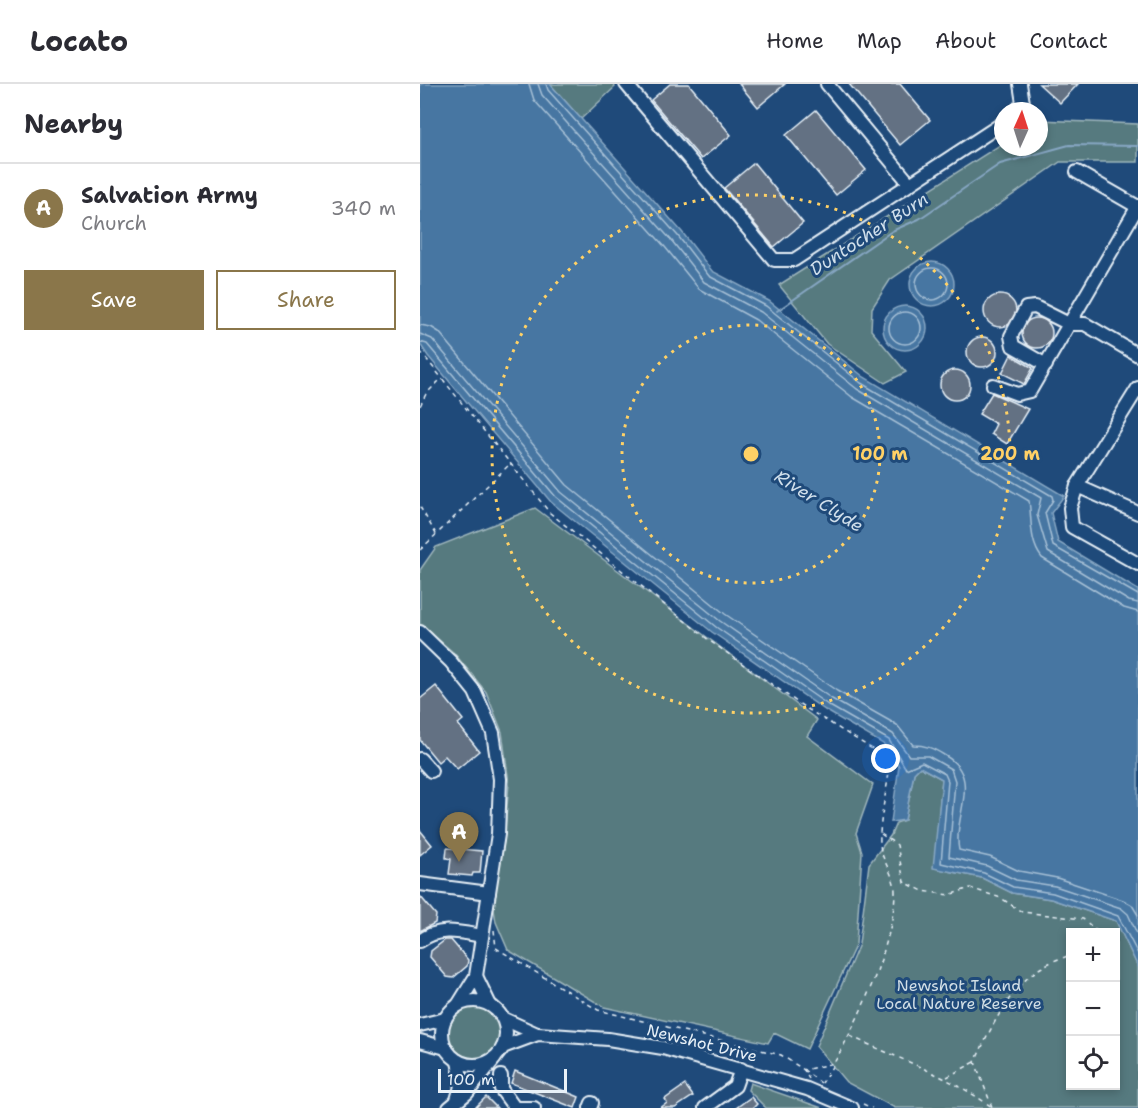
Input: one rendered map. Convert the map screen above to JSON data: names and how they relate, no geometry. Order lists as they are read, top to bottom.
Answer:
{
  "streets": {
    "street": ["Newshot Drive"]
  },
  "water": ["Duntocher Burn", "River Clyde"],
  "parks": ["Newshot Island Local Nature Reserve"],
  "scale_bar": "100 m",
  "north": "top",
  "page": {
    "header": "Locato",
    "nav": [
      "Home",
      "Map",
      "About",
      "Contact"
    ],
    "heading": "Nearby",
    "list": [
      {
        "mark": "A",
        "name": "Salvation Army",
        "note": "Church",
        "value": "340 m"
      }
    ],
    "buttons": ["Save", "Share"],
    "pins": "A",
    "map_buttons": ["+", "−"],
    "scale": "100 m"
  },
  "rings": ["100 m", "200 m"]
}
